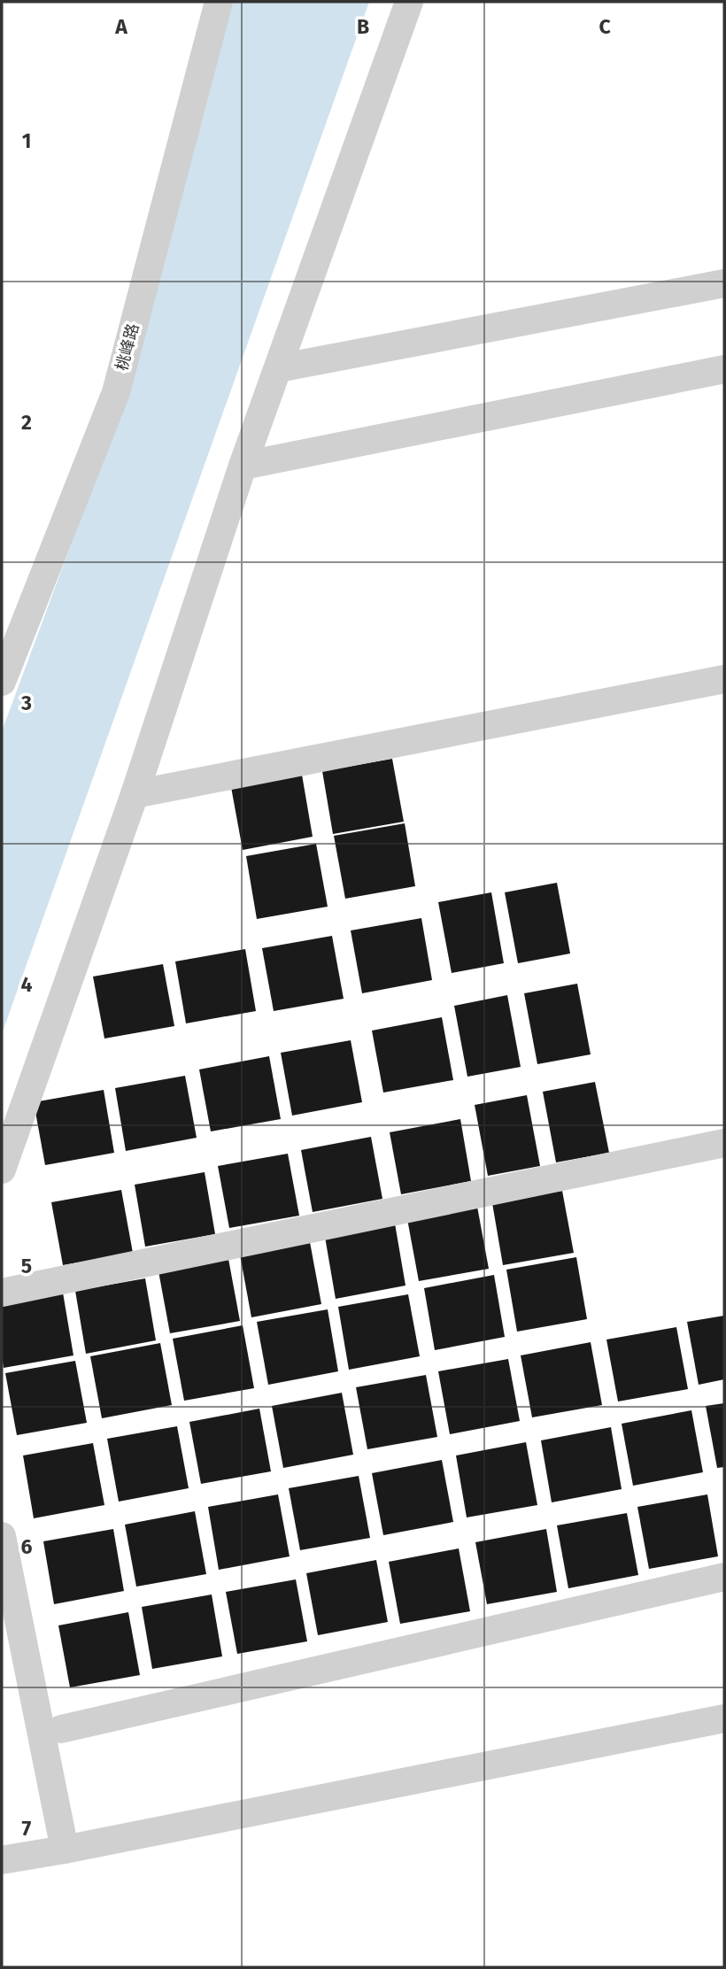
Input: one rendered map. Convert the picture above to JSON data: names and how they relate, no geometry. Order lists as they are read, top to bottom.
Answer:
{
  "streets": {
    "street": ["桃峰路"]
  },
  "grid": {
    "columns": ["A", "B", "C"],
    "rows": [
      "1",
      "2",
      "3",
      "4",
      "5",
      "6",
      "7"
    ]
  }
}
